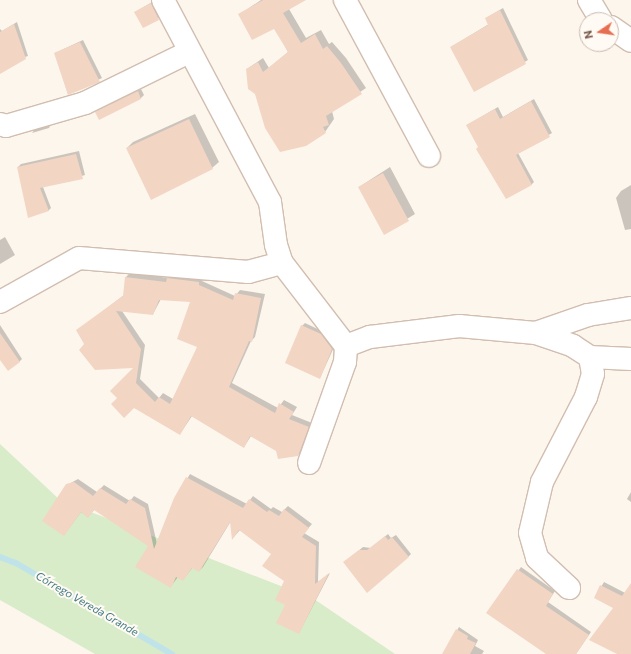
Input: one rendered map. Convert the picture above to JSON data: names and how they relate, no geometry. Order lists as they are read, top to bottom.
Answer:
{
  "water": ["Córrego Vereda Grande"],
  "north": "left"
}
